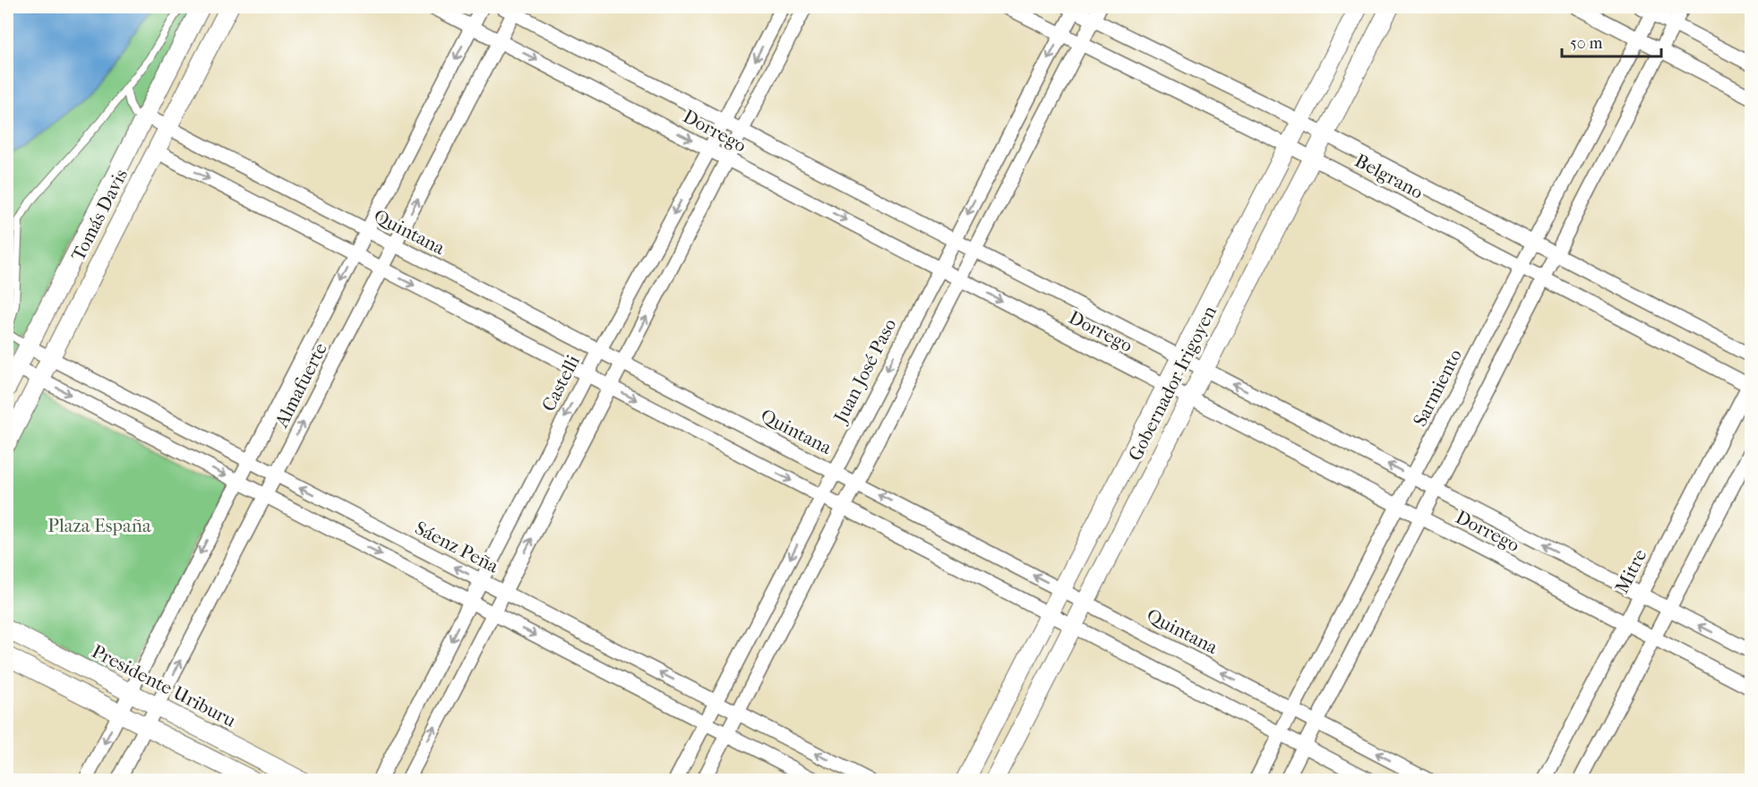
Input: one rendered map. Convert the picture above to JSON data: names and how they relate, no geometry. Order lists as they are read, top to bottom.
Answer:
{
  "streets": {
    "street": [
      "Dorrego",
      "Belgrano",
      "Tomás Davis",
      "Quintana",
      "Juan José Paso",
      "Castelli",
      "Gobernador Irigoyen",
      "Almafuerte",
      "Sarmiento",
      "Sáenz Peña",
      "Mitre",
      "Presidente Uriburu"
    ]
  },
  "crossings": [
    ["Dorrego", "Juan José Paso"],
    ["Dorrego", "Castelli"],
    ["Dorrego", "Gobernador Irigoyen"],
    ["Dorrego", "Almafuerte"],
    ["Dorrego", "Sarmiento"],
    ["Dorrego", "Mitre"],
    ["Belgrano", "Juan José Paso"],
    ["Belgrano", "Gobernador Irigoyen"],
    ["Belgrano", "Sarmiento"],
    ["Belgrano", "Mitre"],
    ["Tomás Davis", "Quintana"],
    ["Tomás Davis", "Sáenz Peña"],
    ["Quintana", "Juan José Paso"],
    ["Quintana", "Castelli"],
    ["Quintana", "Gobernador Irigoyen"],
    ["Quintana", "Almafuerte"],
    ["Quintana", "Sarmiento"],
    ["Juan José Paso", "Sáenz Peña"],
    ["Castelli", "Sáenz Peña"],
    ["Almafuerte", "Sáenz Peña"],
    ["Almafuerte", "Presidente Uriburu"]
  ],
  "parks": ["Plaza España"],
  "scale_bar": "50 m"
}
